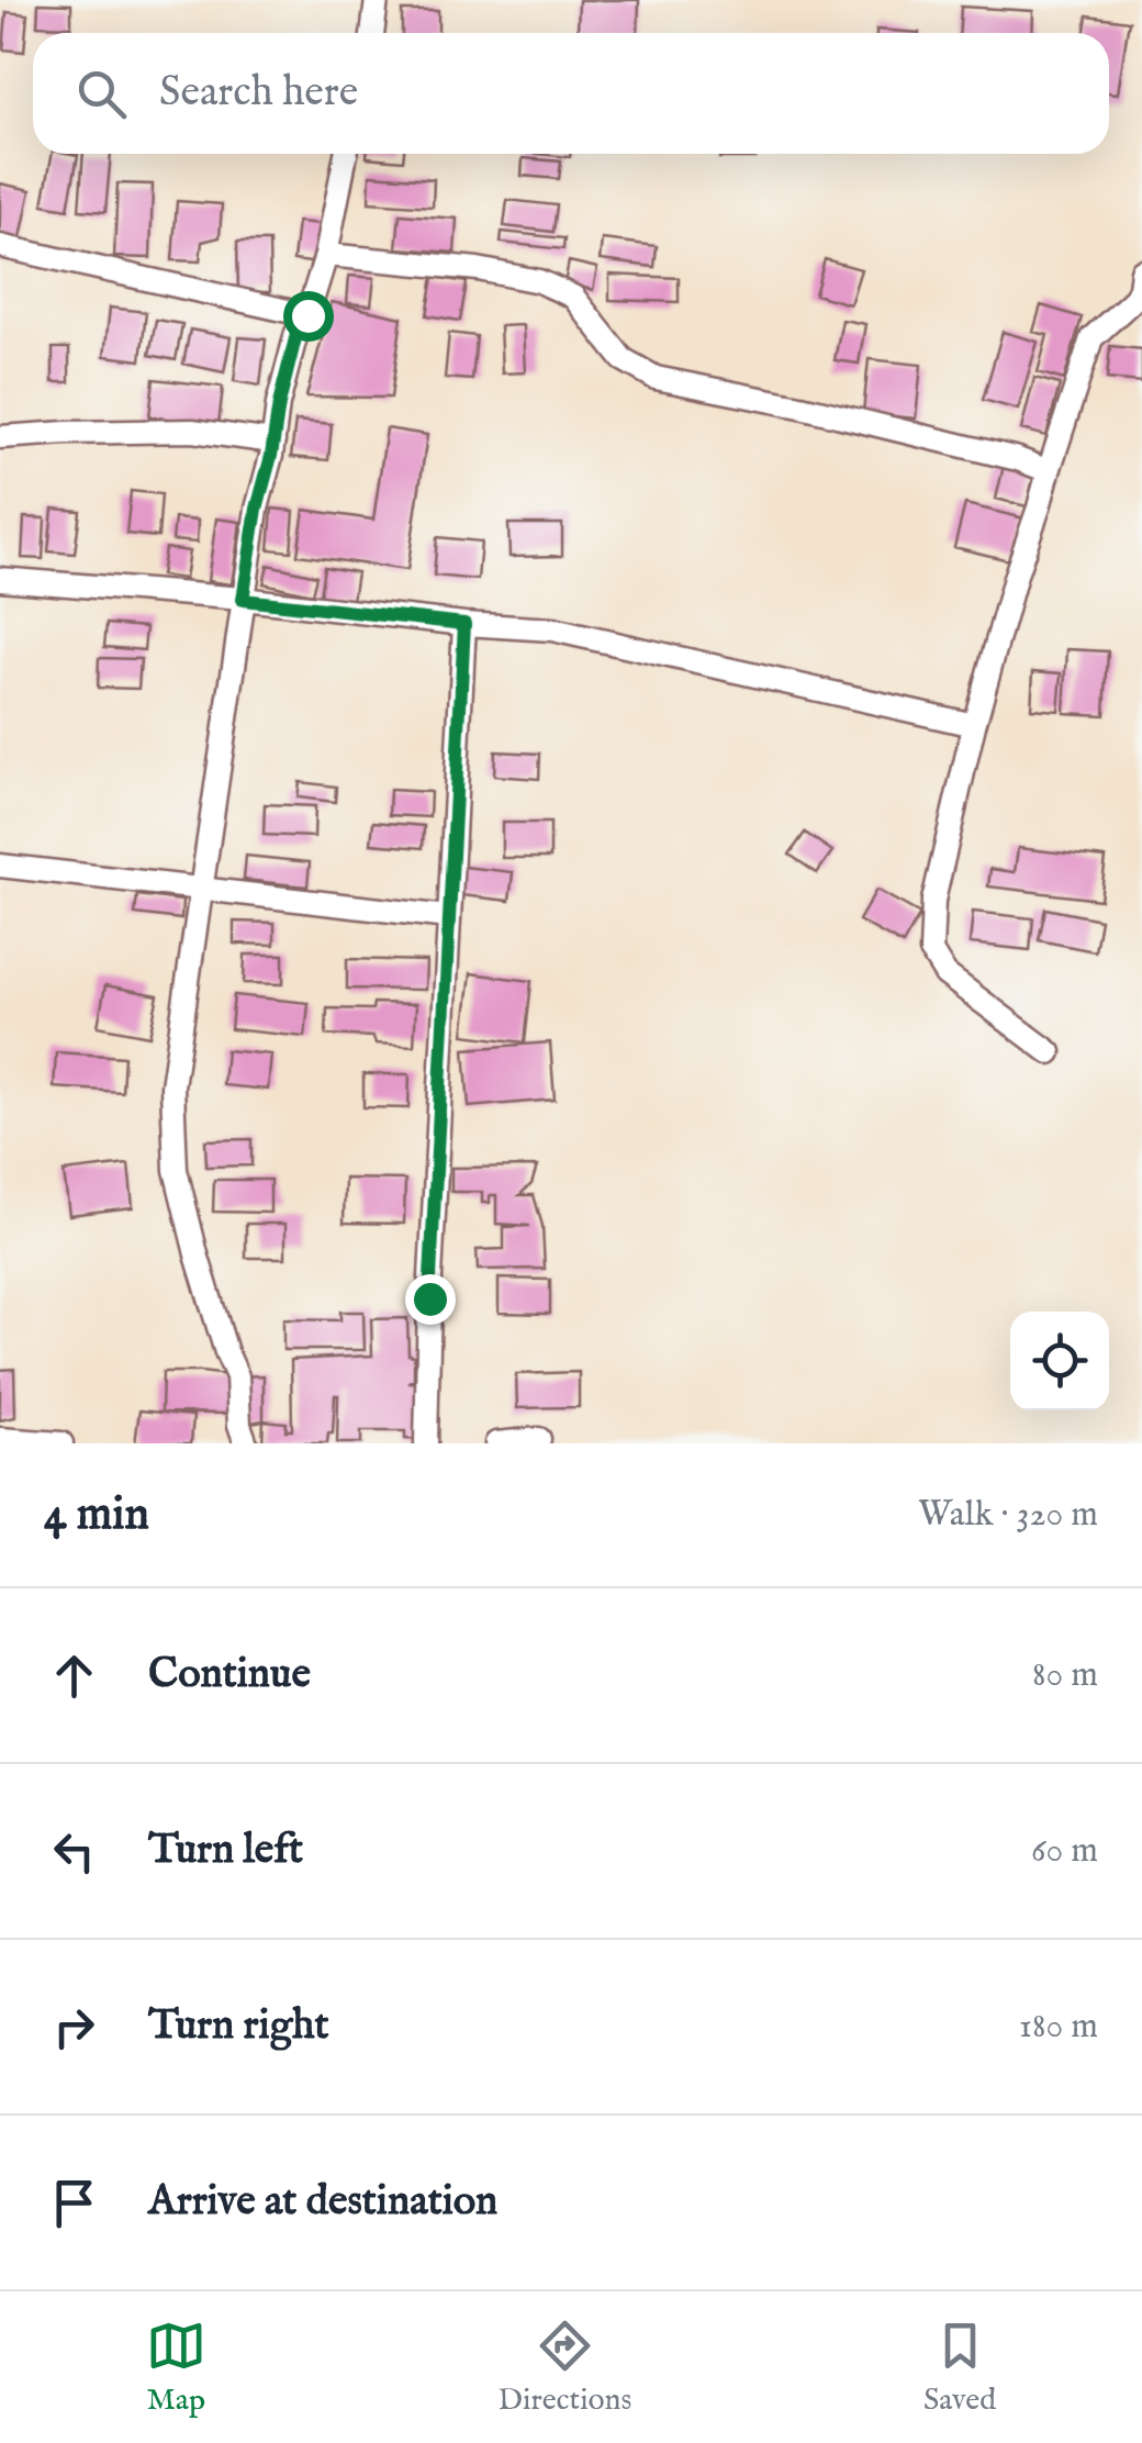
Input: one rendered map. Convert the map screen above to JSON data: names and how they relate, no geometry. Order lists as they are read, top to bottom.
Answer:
{
  "page": {
    "search": "Search here",
    "heading": ["4 min", "Walk · 320 m"],
    "list": [
      ["Continue", "80 m"],
      ["Turn left", "60 m"],
      ["Turn right", "180 m"],
      "Arrive at destination"
    ],
    "nav": ["Map", "Directions", "Saved"]
  }
}
